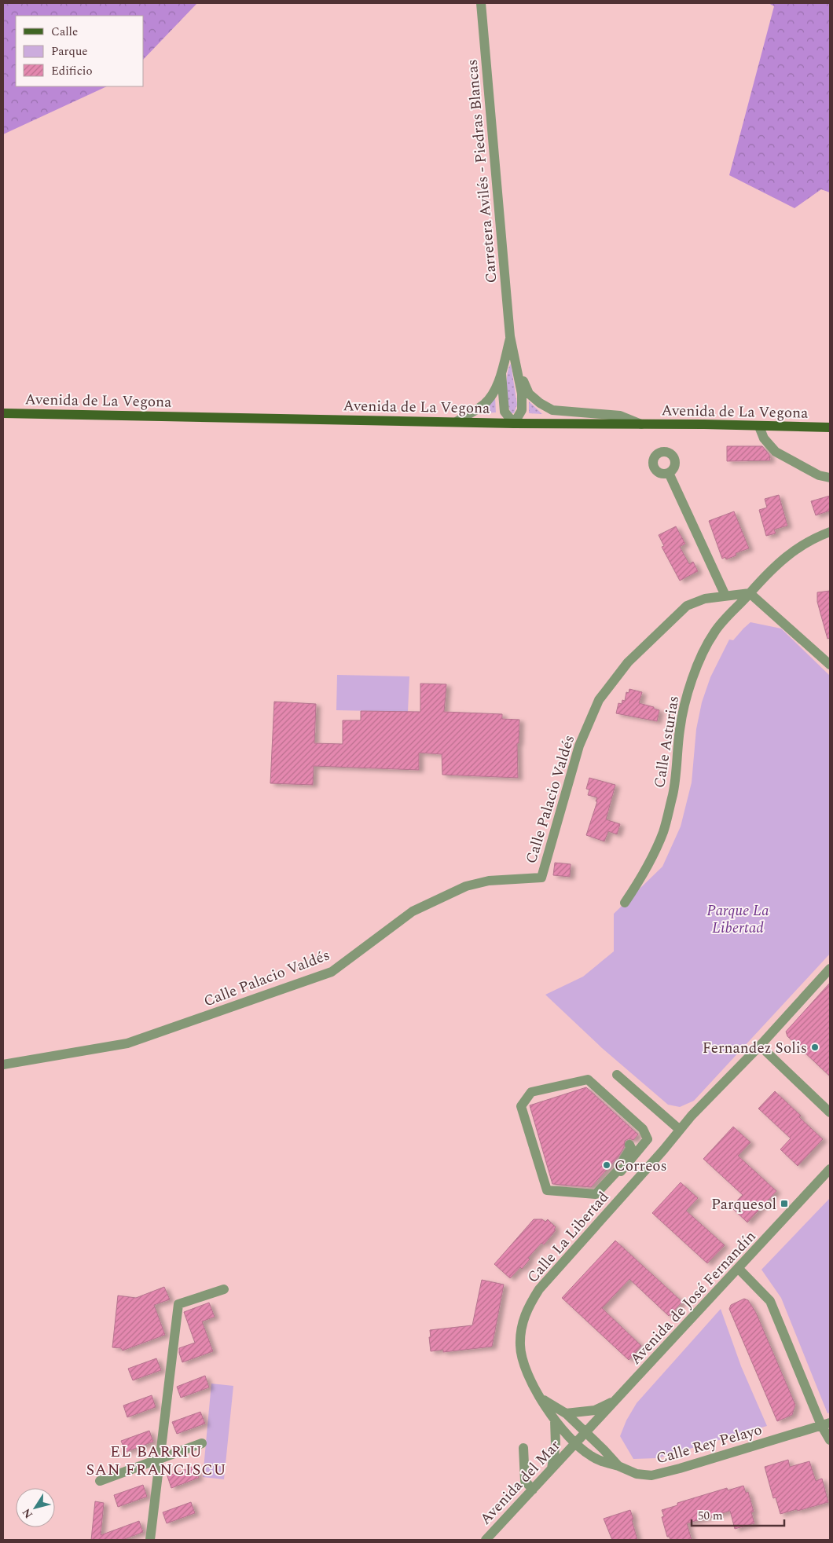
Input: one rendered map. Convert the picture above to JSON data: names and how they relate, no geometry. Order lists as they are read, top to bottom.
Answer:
{
  "streets": {
    "main road": ["Avenida de La Vegona"],
    "street": [
      "Carretera Avilés - Piedras Blancas",
      "Calle Asturias",
      "Calle Palacio Valdés",
      "Calle La Libertad",
      "Avenida de José Fernandín",
      "Calle Rey Pelayo",
      "Avenida del Mar"
    ]
  },
  "crossings": [
    ["Carretera Avilés - Piedras Blancas", "Avenida de La Vegona"],
    ["Calle Asturias", "Calle Palacio Valdés"],
    ["Calle La Libertad", "Avenida de José Fernandín"],
    ["Calle La Libertad", "Calle Rey Pelayo"],
    ["Calle La Libertad", "Avenida del Mar"],
    ["Avenida de José Fernandín", "Calle Rey Pelayo"],
    ["Avenida de José Fernandín", "Avenida del Mar"]
  ],
  "districts": ["EL BARRIU SAN FRANCISCU"],
  "parks": ["Parque La Libertad"],
  "places": {
    "other": ["Fernandez Solis", "Correos"],
    "transit": ["Parquesol"]
  },
  "legend": ["Calle", "Parque", "Edificio"],
  "scale_bar": "50 m",
  "north": "bottom left"
}
